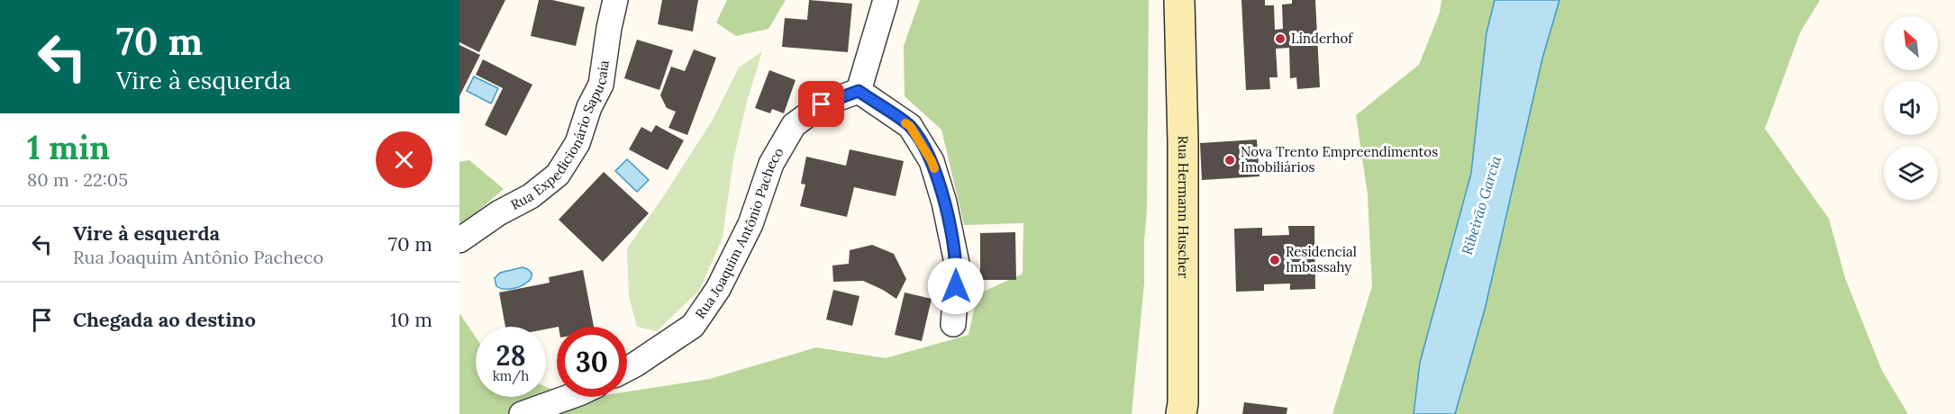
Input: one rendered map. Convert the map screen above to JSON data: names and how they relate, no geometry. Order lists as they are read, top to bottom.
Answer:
{
  "streets": {
    "main road": ["Rua Hermann Huscher"],
    "street": ["Rua Expedicionário Sapucaia", "Rua Joaquim Antônio Pacheco"]
  },
  "water": ["Ribeirão Garcia"],
  "places": ["Linderhof", "Nova Trento Empreendimentos Imobiliários", "Residencial Imbassahy"],
  "north": "top left",
  "page": {
    "turn": ["70 m", "Vire à esquerda"],
    "heading": ["1 min", "80 m · 22:05"],
    "list": [
      {
        "name": "Vire à esquerda",
        "note": "Rua Joaquim Antônio Pacheco",
        "value": "70 m"
      },
      {
        "name": "Chegada ao destino",
        "value": "10 m"
      }
    ],
    "speed": "28 km/h",
    "limit": "30"
  }
}
